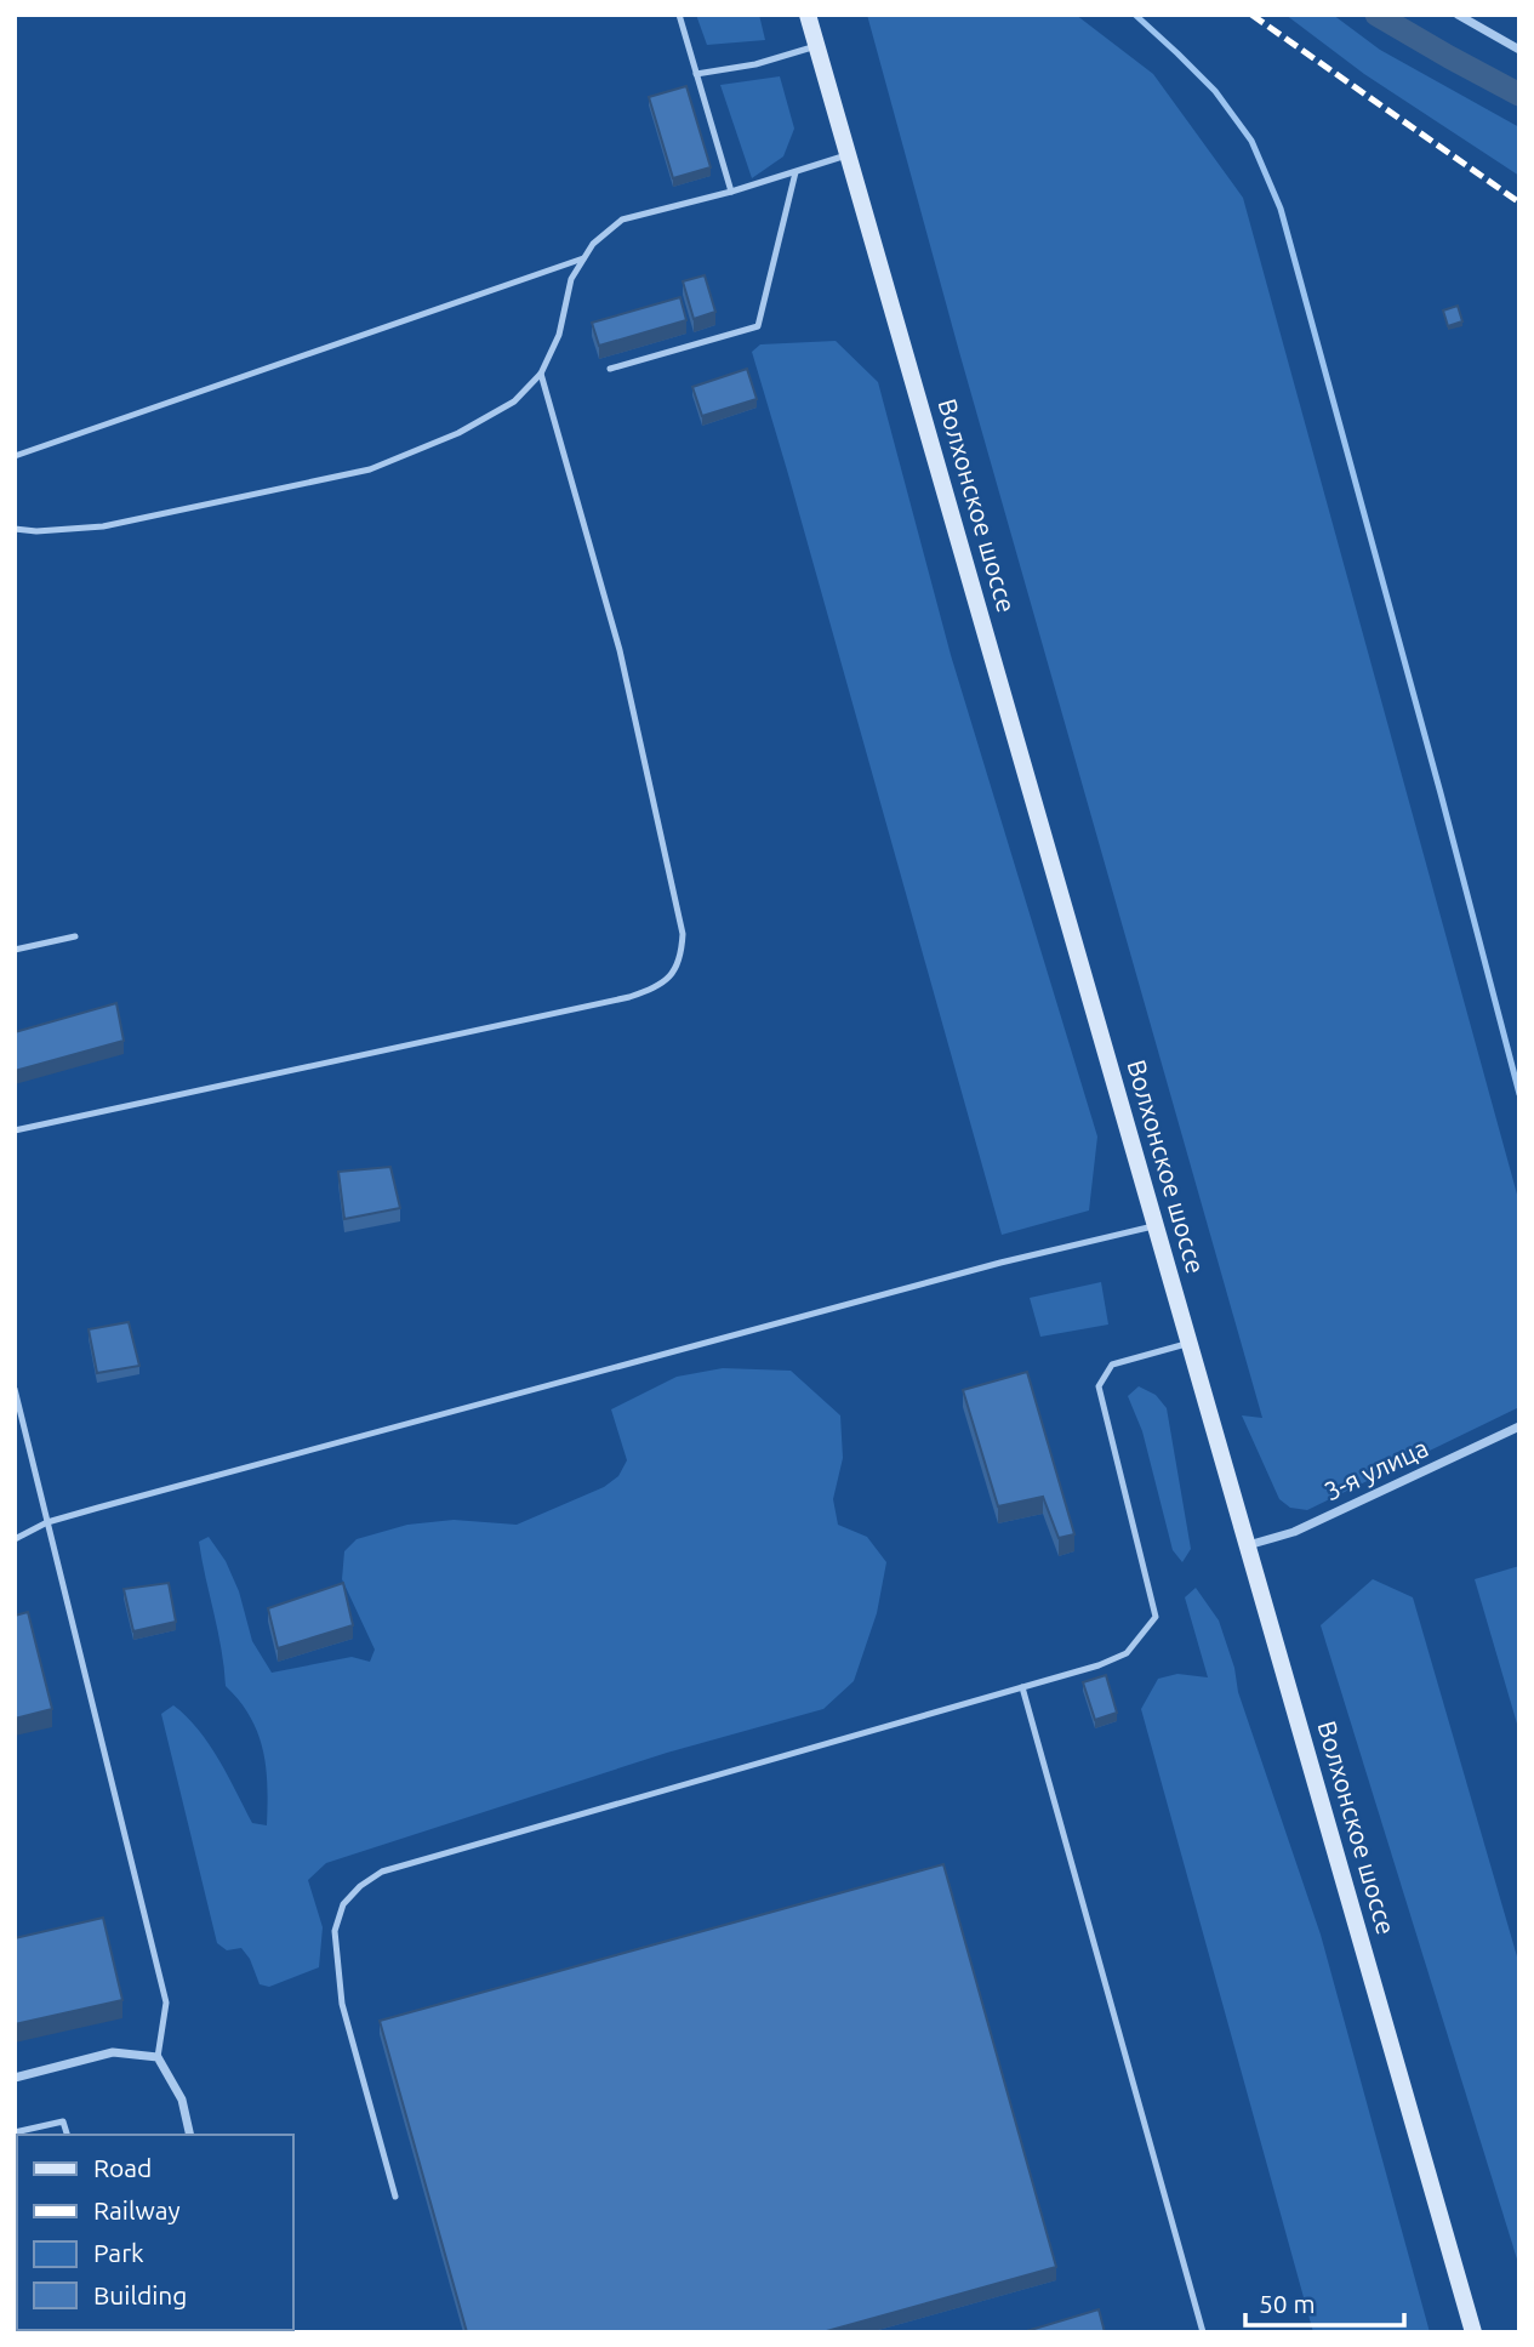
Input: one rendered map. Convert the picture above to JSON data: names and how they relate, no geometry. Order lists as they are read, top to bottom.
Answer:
{
  "streets": {
    "main road": ["Волхонское шоссе"],
    "street": ["3-я улица"]
  },
  "crossings": [
    ["Волхонское шоссе", "3-я улица"]
  ],
  "legend": [
    "Road",
    "Railway",
    "Park",
    "Building"
  ],
  "scale_bar": "50 m"
}
